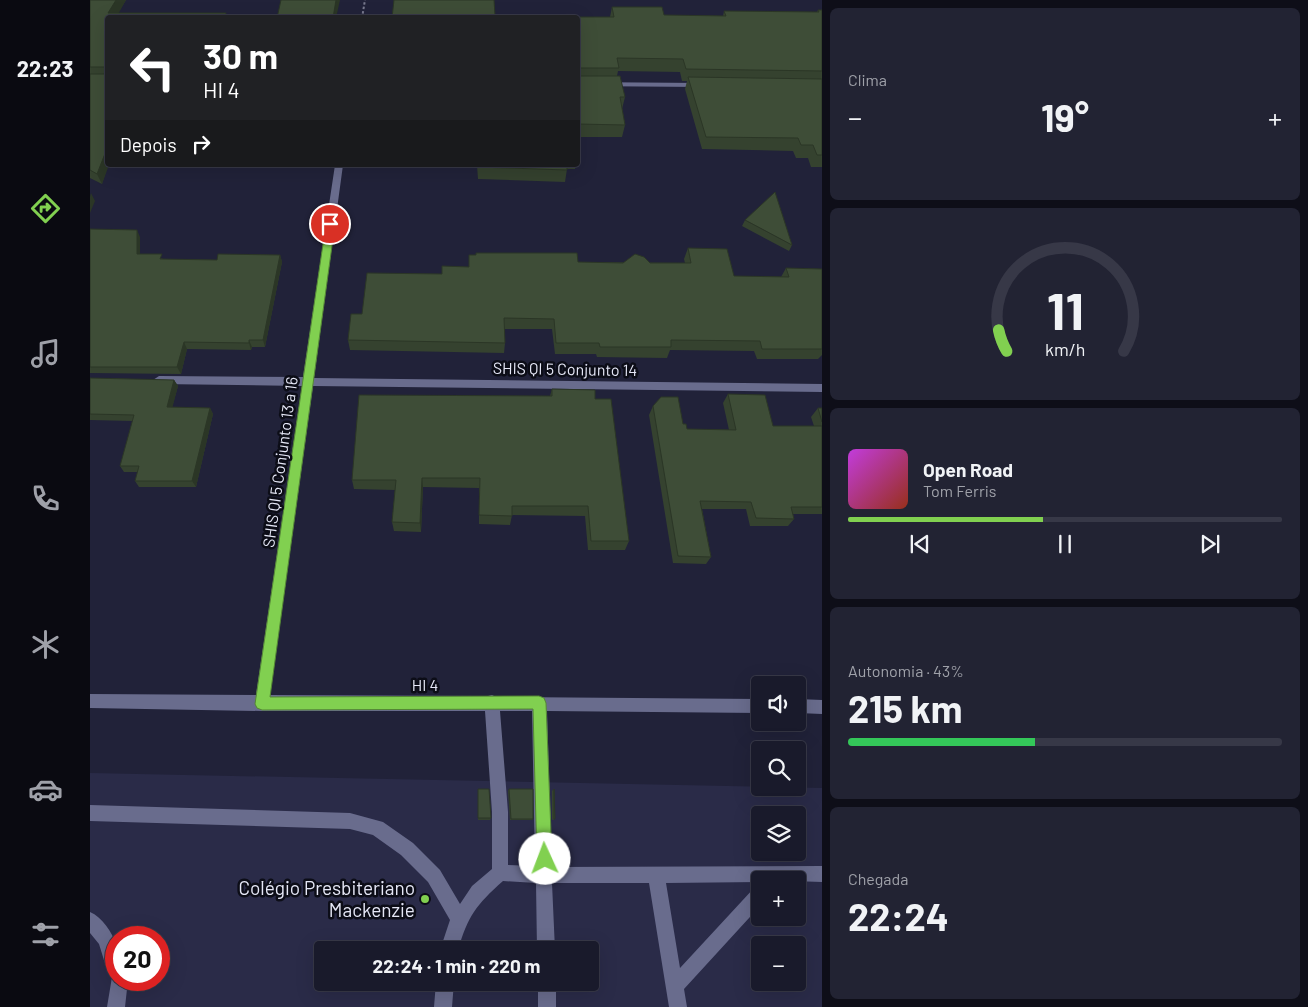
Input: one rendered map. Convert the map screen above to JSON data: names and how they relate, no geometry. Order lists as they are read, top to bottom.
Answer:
{
  "streets": {
    "street": ["SHIS QI 5 Conjunto 14", "SHIS QI 5 Conjunto 13 a 16", "HI 4"]
  },
  "crossings": [
    ["SHIS QI 5 Conjunto 14", "SHIS QI 5 Conjunto 13 a 16"],
    ["SHIS QI 5 Conjunto 13 a 16", "HI 4"]
  ],
  "places": ["Colégio Presbiteriano Mackenzie"],
  "page": {
    "tabs": "22:23",
    "tile": [
      "Clima",
      ["Autonomia · 43%", "215 km"],
      ["Chegada", "22:24"]
    ],
    "turn": ["30 m", "HI 4"],
    "heat": ["−", "19°", "+"],
    "then": "Depois",
    "song": ["Open Road", "Tom Ferris"],
    "map_buttons": ["+", "−"],
    "limit": "20",
    "trip": "22:24 · 1 min · 220 m",
    "gauge": ["11", "km/h"]
  }
}
